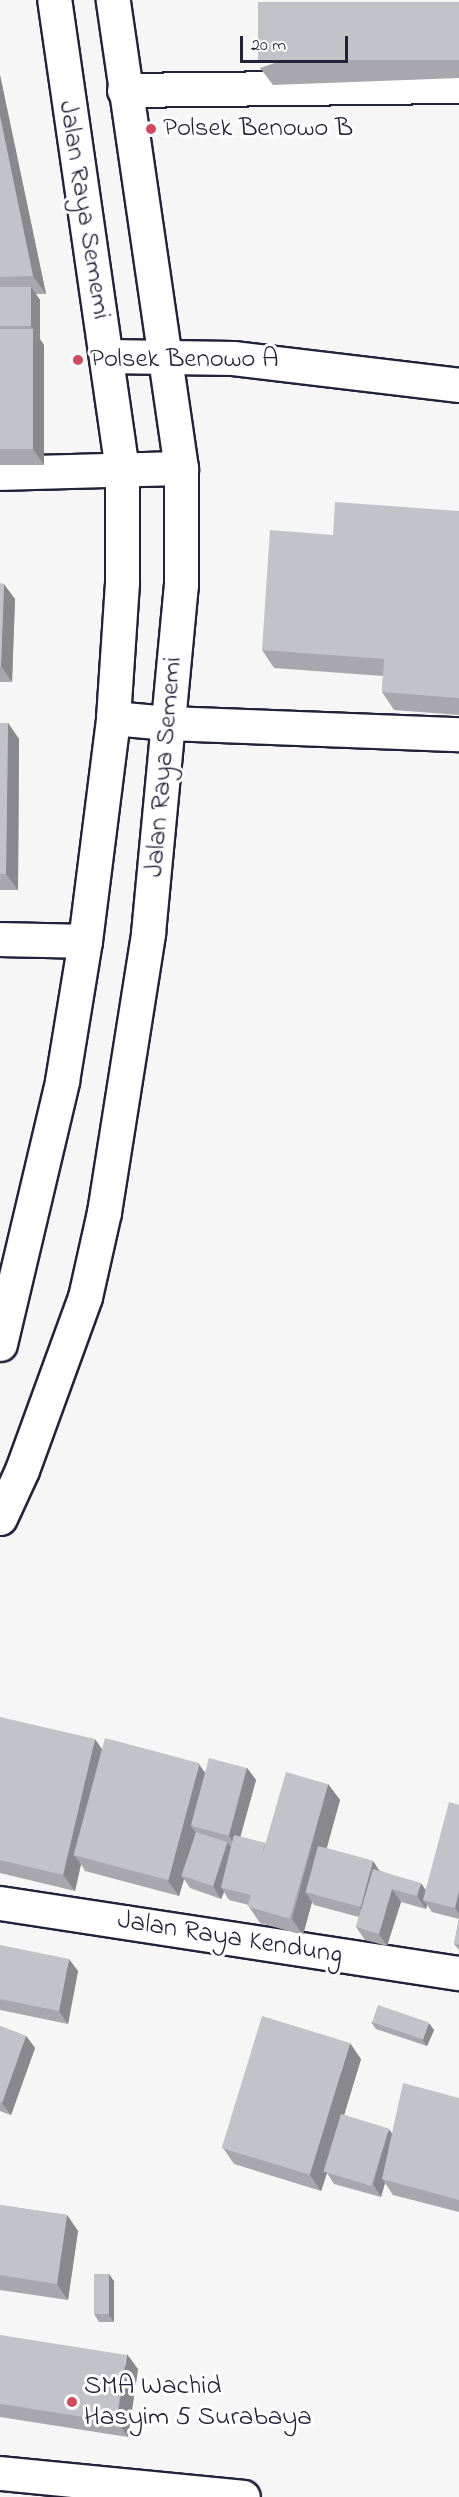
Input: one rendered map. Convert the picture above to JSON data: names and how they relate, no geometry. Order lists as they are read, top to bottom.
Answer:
{
  "streets": {
    "main road": ["Jalan Raya Sememi", "Jalan Raya Kendung"]
  },
  "places": ["Polsek Benowo B", "Polsek Benowo A", "SMA Wachid Hasyim 5 Surabaya"],
  "scale_bar": "20 m"
}
